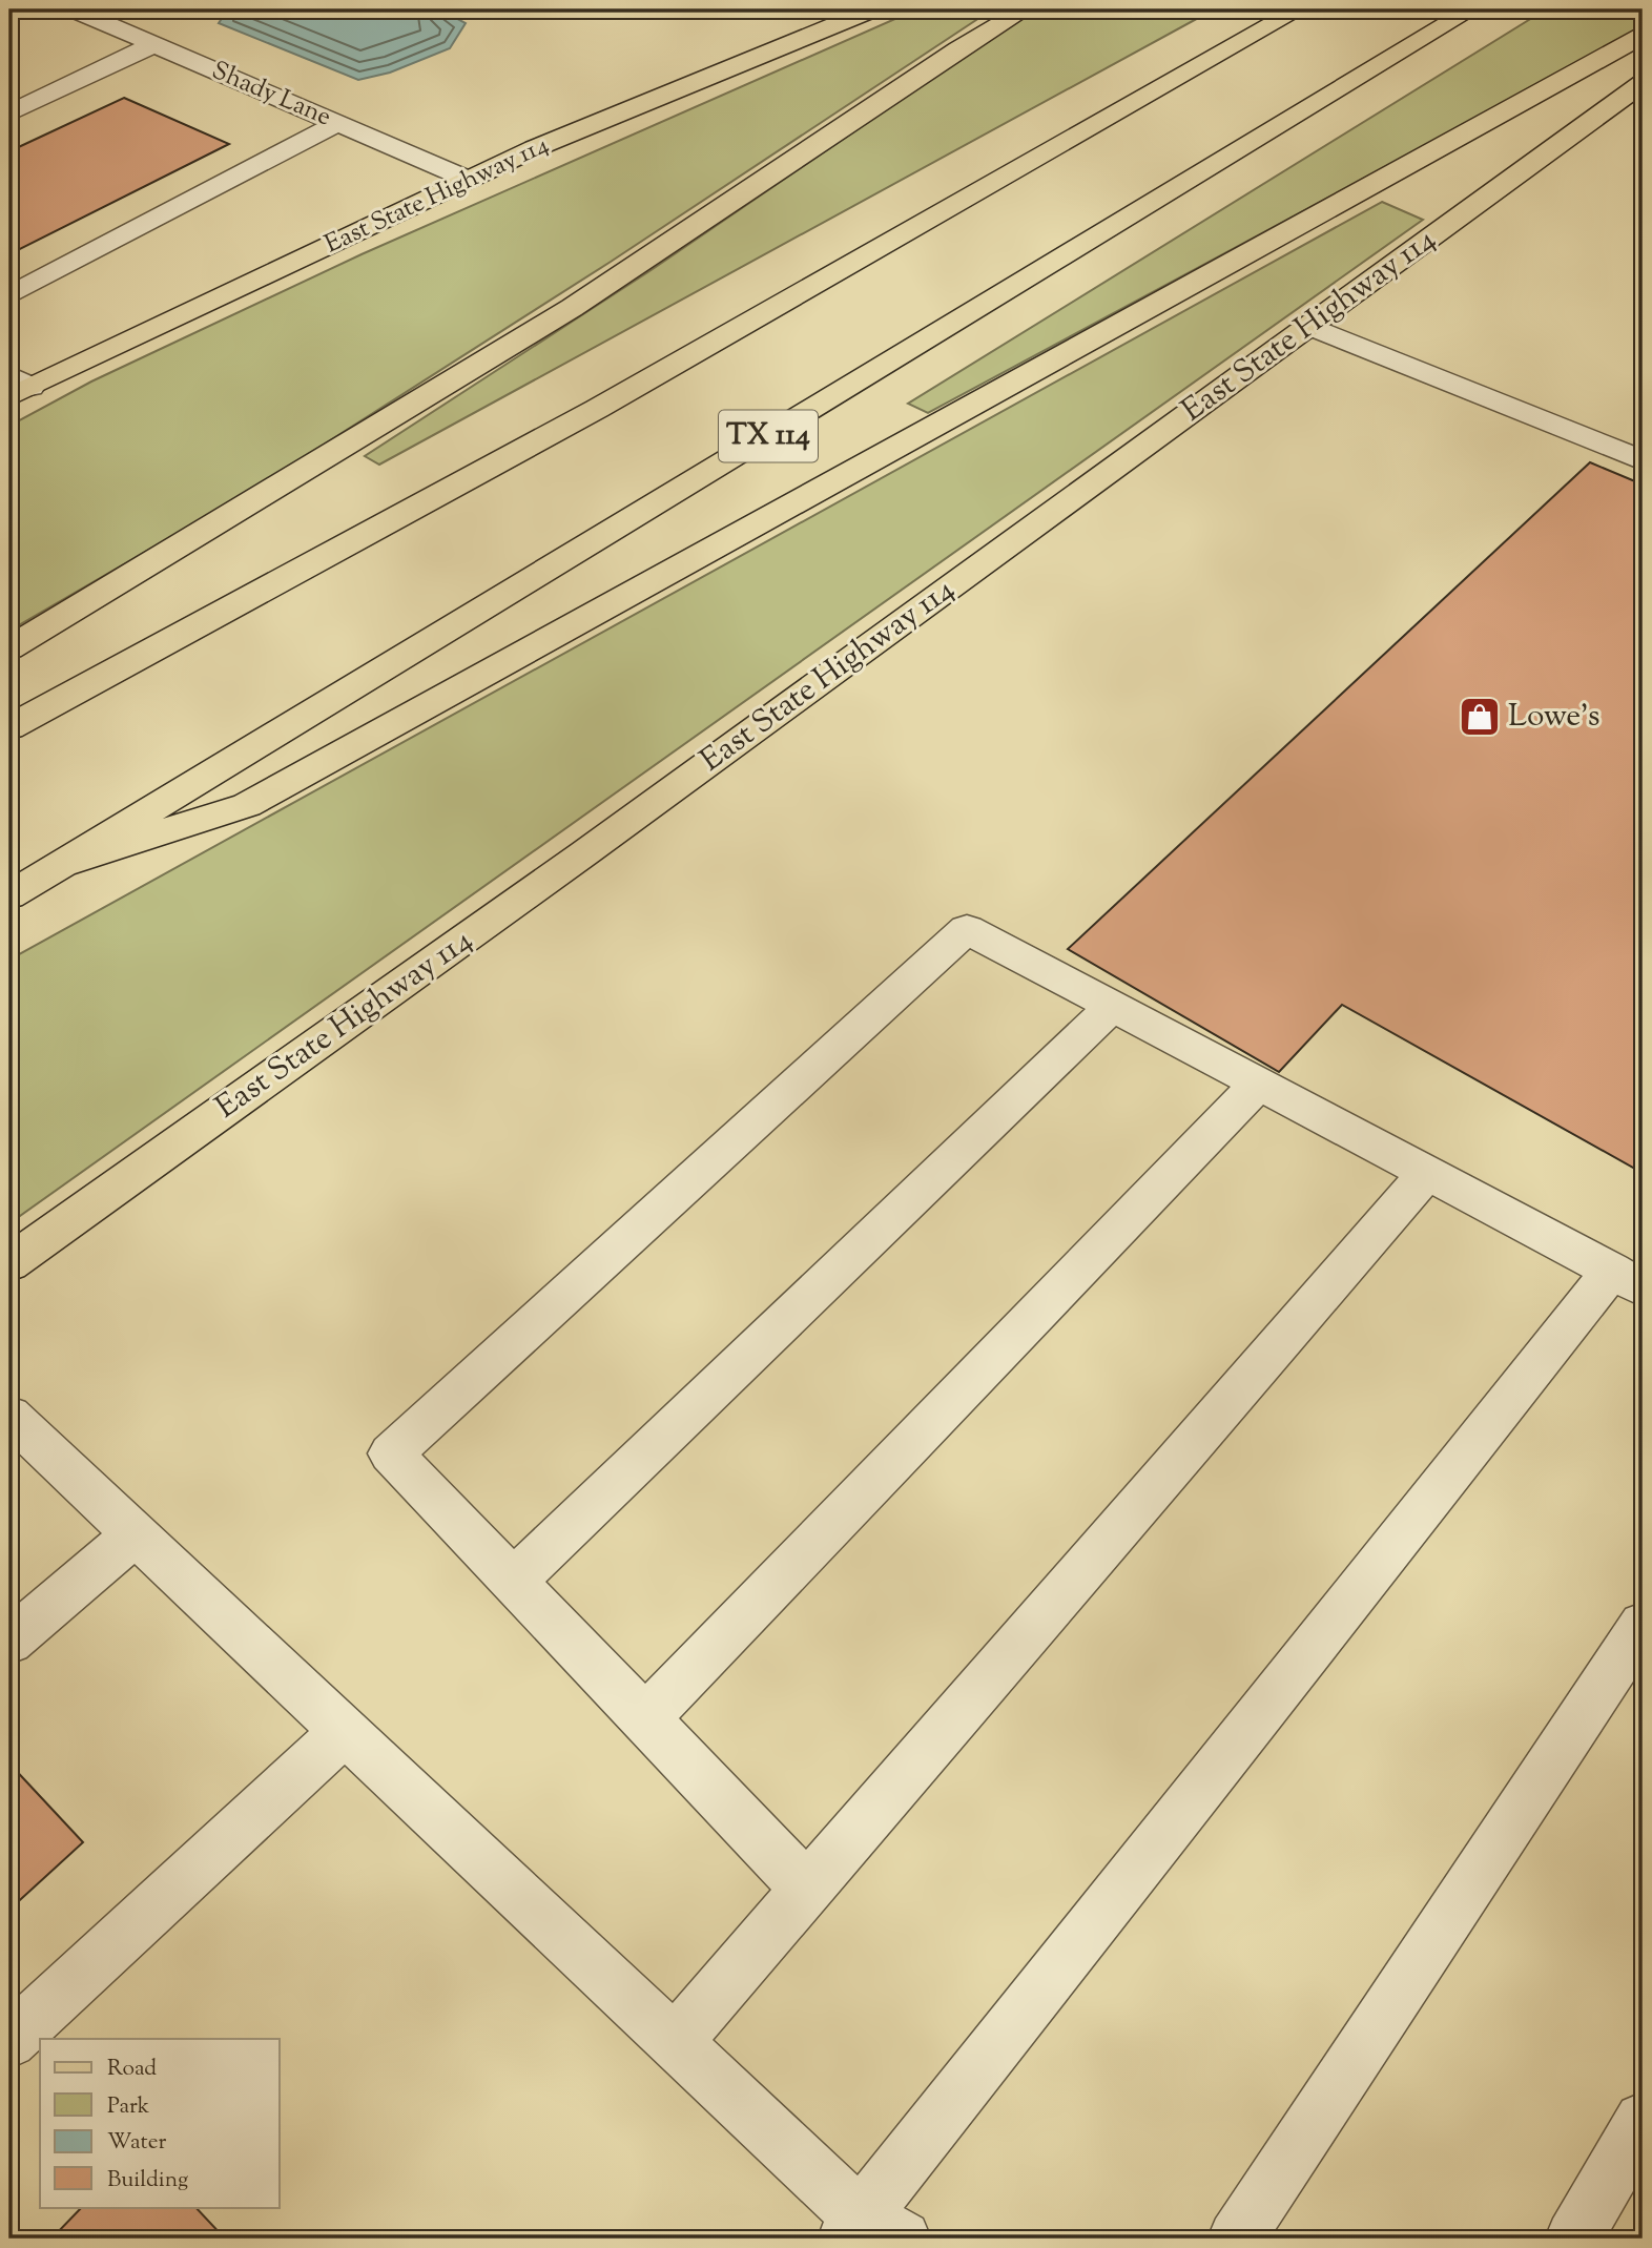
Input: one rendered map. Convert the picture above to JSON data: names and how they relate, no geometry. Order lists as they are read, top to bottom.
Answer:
{
  "streets": {
    "main road": ["East State Highway 114", "TX 114"],
    "street": ["Shady Lane"]
  },
  "crossings": [
    ["Shady Lane", "East State Highway 114"]
  ],
  "places": {
    "shop": ["Lowe's"]
  },
  "legend": [
    "Road",
    "Park",
    "Water",
    "Building"
  ]
}
